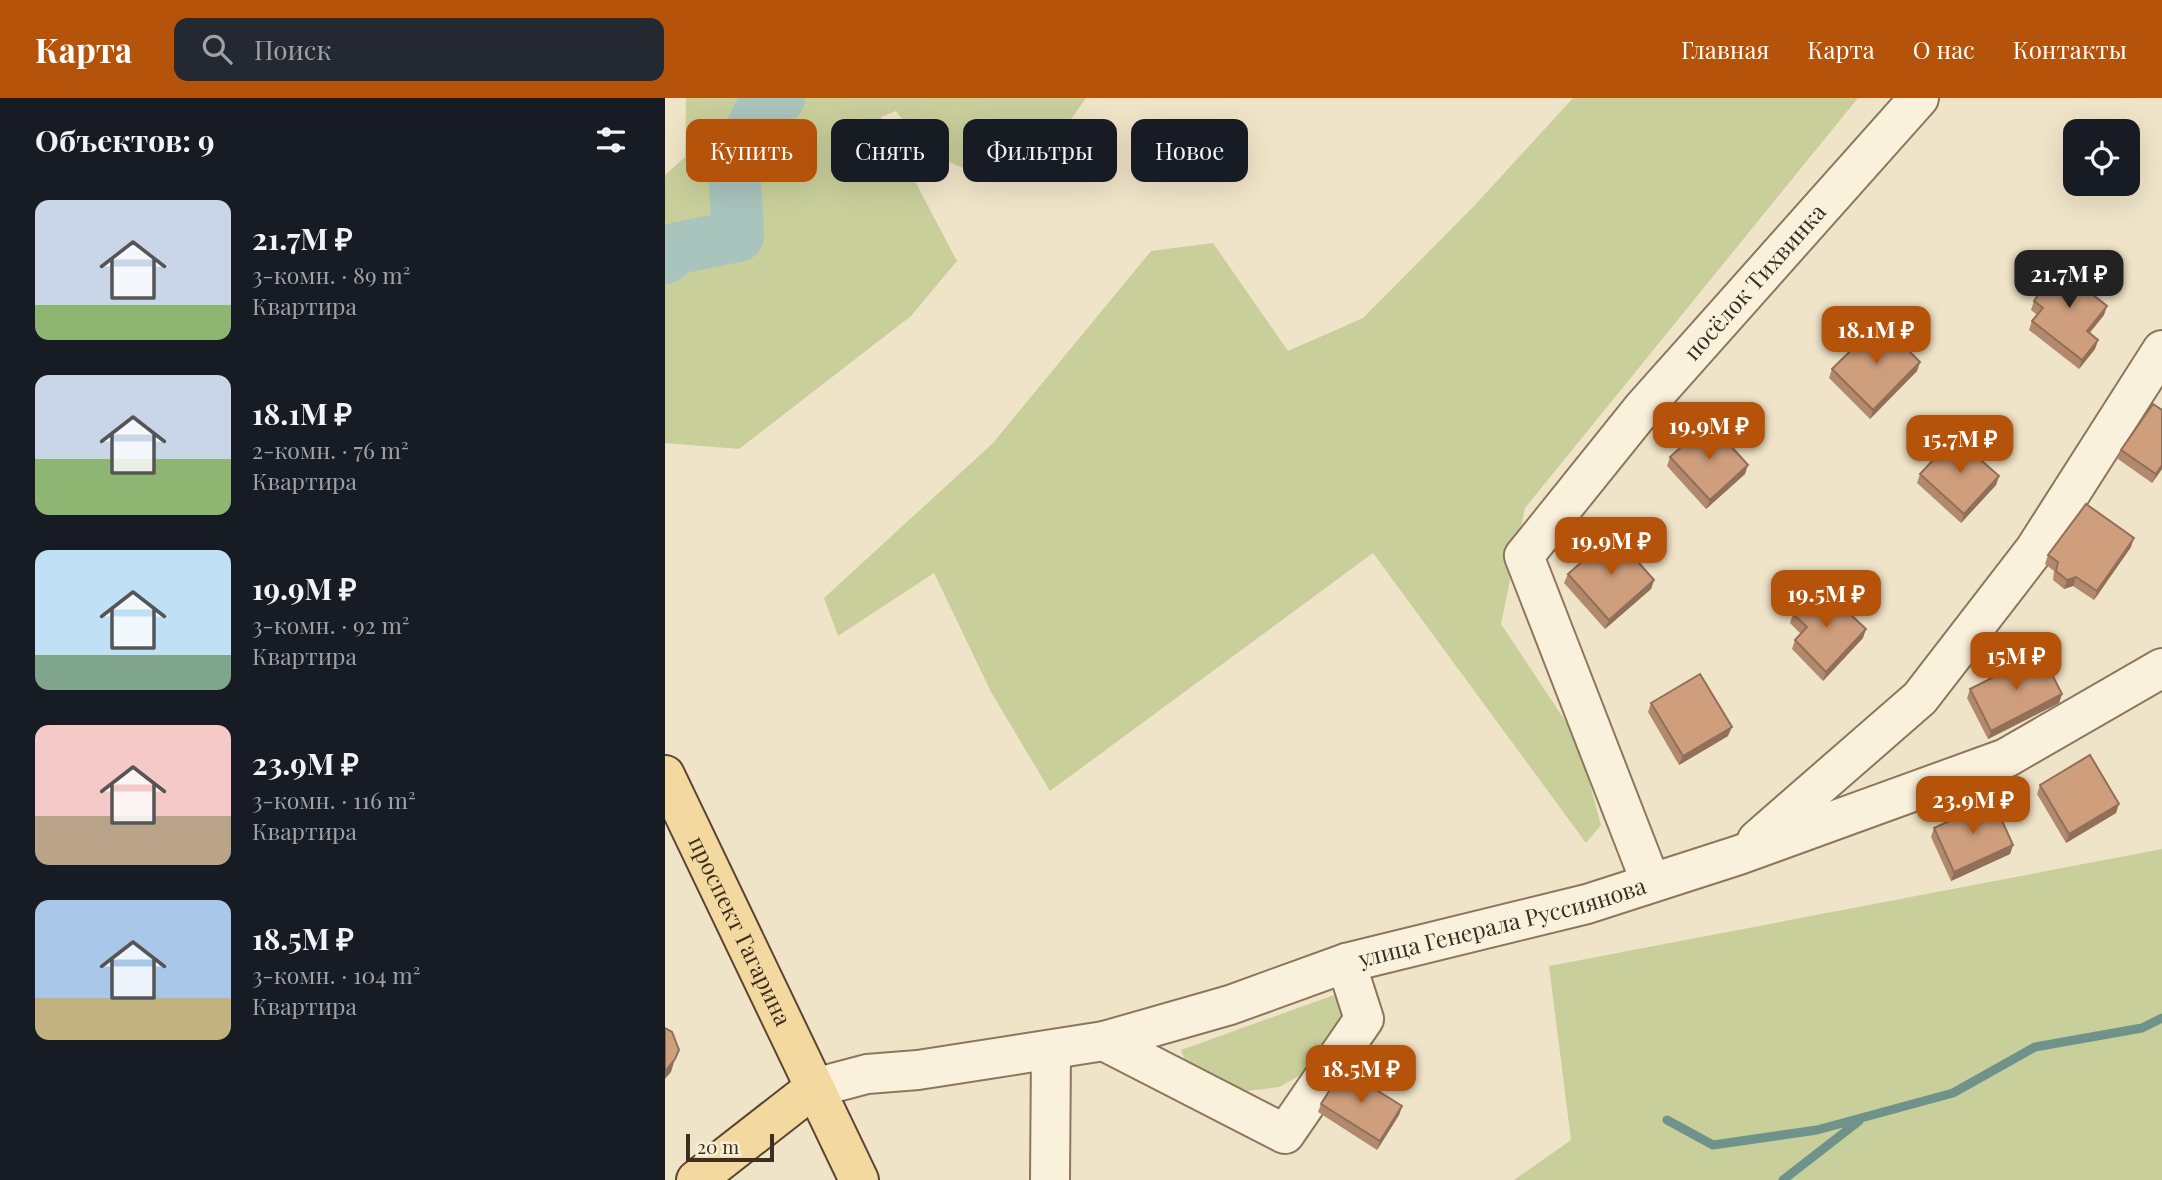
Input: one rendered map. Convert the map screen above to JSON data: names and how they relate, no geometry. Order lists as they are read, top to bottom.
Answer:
{
  "streets": {
    "main road": ["проспект Гагарина"],
    "lane": ["посёлок Тихвинка", "улица Генерала Руссиянова"]
  },
  "crossings": [
    ["посёлок Тихвинка", "улица Генерала Руссиянова"],
    ["улица Генерала Руссиянова", "проспект Гагарина"]
  ],
  "scale_bar": "20 m",
  "page": {
    "header": "Карта",
    "search": "Поиск",
    "nav": [
      "Главная",
      "Карта",
      "О нас",
      "Контакты"
    ],
    "heading": "Объектов: 9",
    "chip": [
      "Купить",
      "Снять",
      "Фильтры",
      "Новое"
    ],
    "list": [
      {
        "name": "21.7M ₽",
        "note": "3-комн. · 89 m² · Квартира"
      },
      {
        "name": "18.1M ₽",
        "note": "2-комн. · 76 m² · Квартира"
      },
      {
        "name": "19.9M ₽",
        "note": "3-комн. · 92 m² · Квартира"
      },
      {
        "name": "23.9M ₽",
        "note": "3-комн. · 116 m² · Квартира"
      },
      {
        "name": "18.5M ₽",
        "note": "3-комн. · 104 m² · Квартира"
      }
    ],
    "price": [
      "21.7M ₽",
      "18.1M ₽",
      "19.9M ₽",
      "15.7M ₽",
      "19.9M ₽",
      "19.5M ₽",
      "15M ₽",
      "23.9M ₽",
      "18.5M ₽"
    ],
    "scale": "20 m"
  }
}
